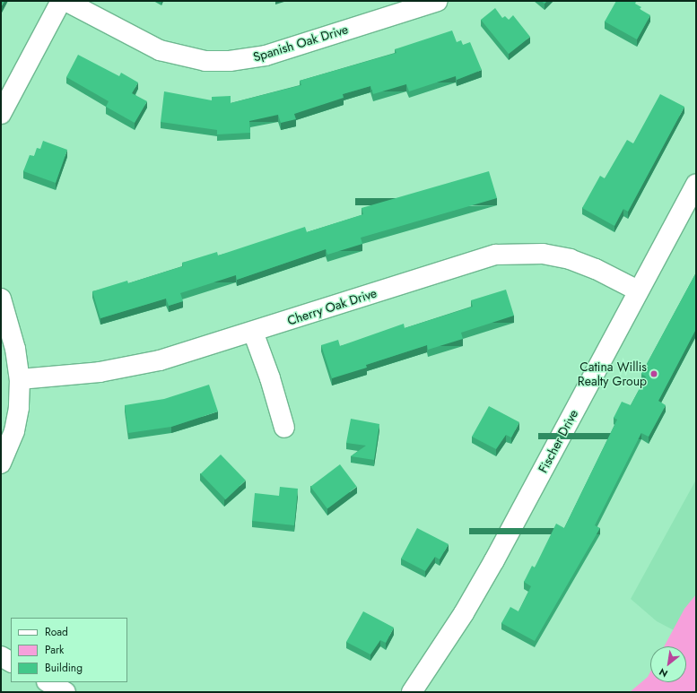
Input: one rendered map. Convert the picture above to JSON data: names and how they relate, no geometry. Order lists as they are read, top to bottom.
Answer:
{
  "streets": {
    "street": ["Spanish Oak Drive", "Cherry Oak Drive", "Fischer Drive"]
  },
  "crossings": [
    ["Cherry Oak Drive", "Fischer Drive"]
  ],
  "places": ["Catina Willis Realty Group"],
  "legend": ["Road", "Park", "Building"],
  "north": "bottom left"
}
